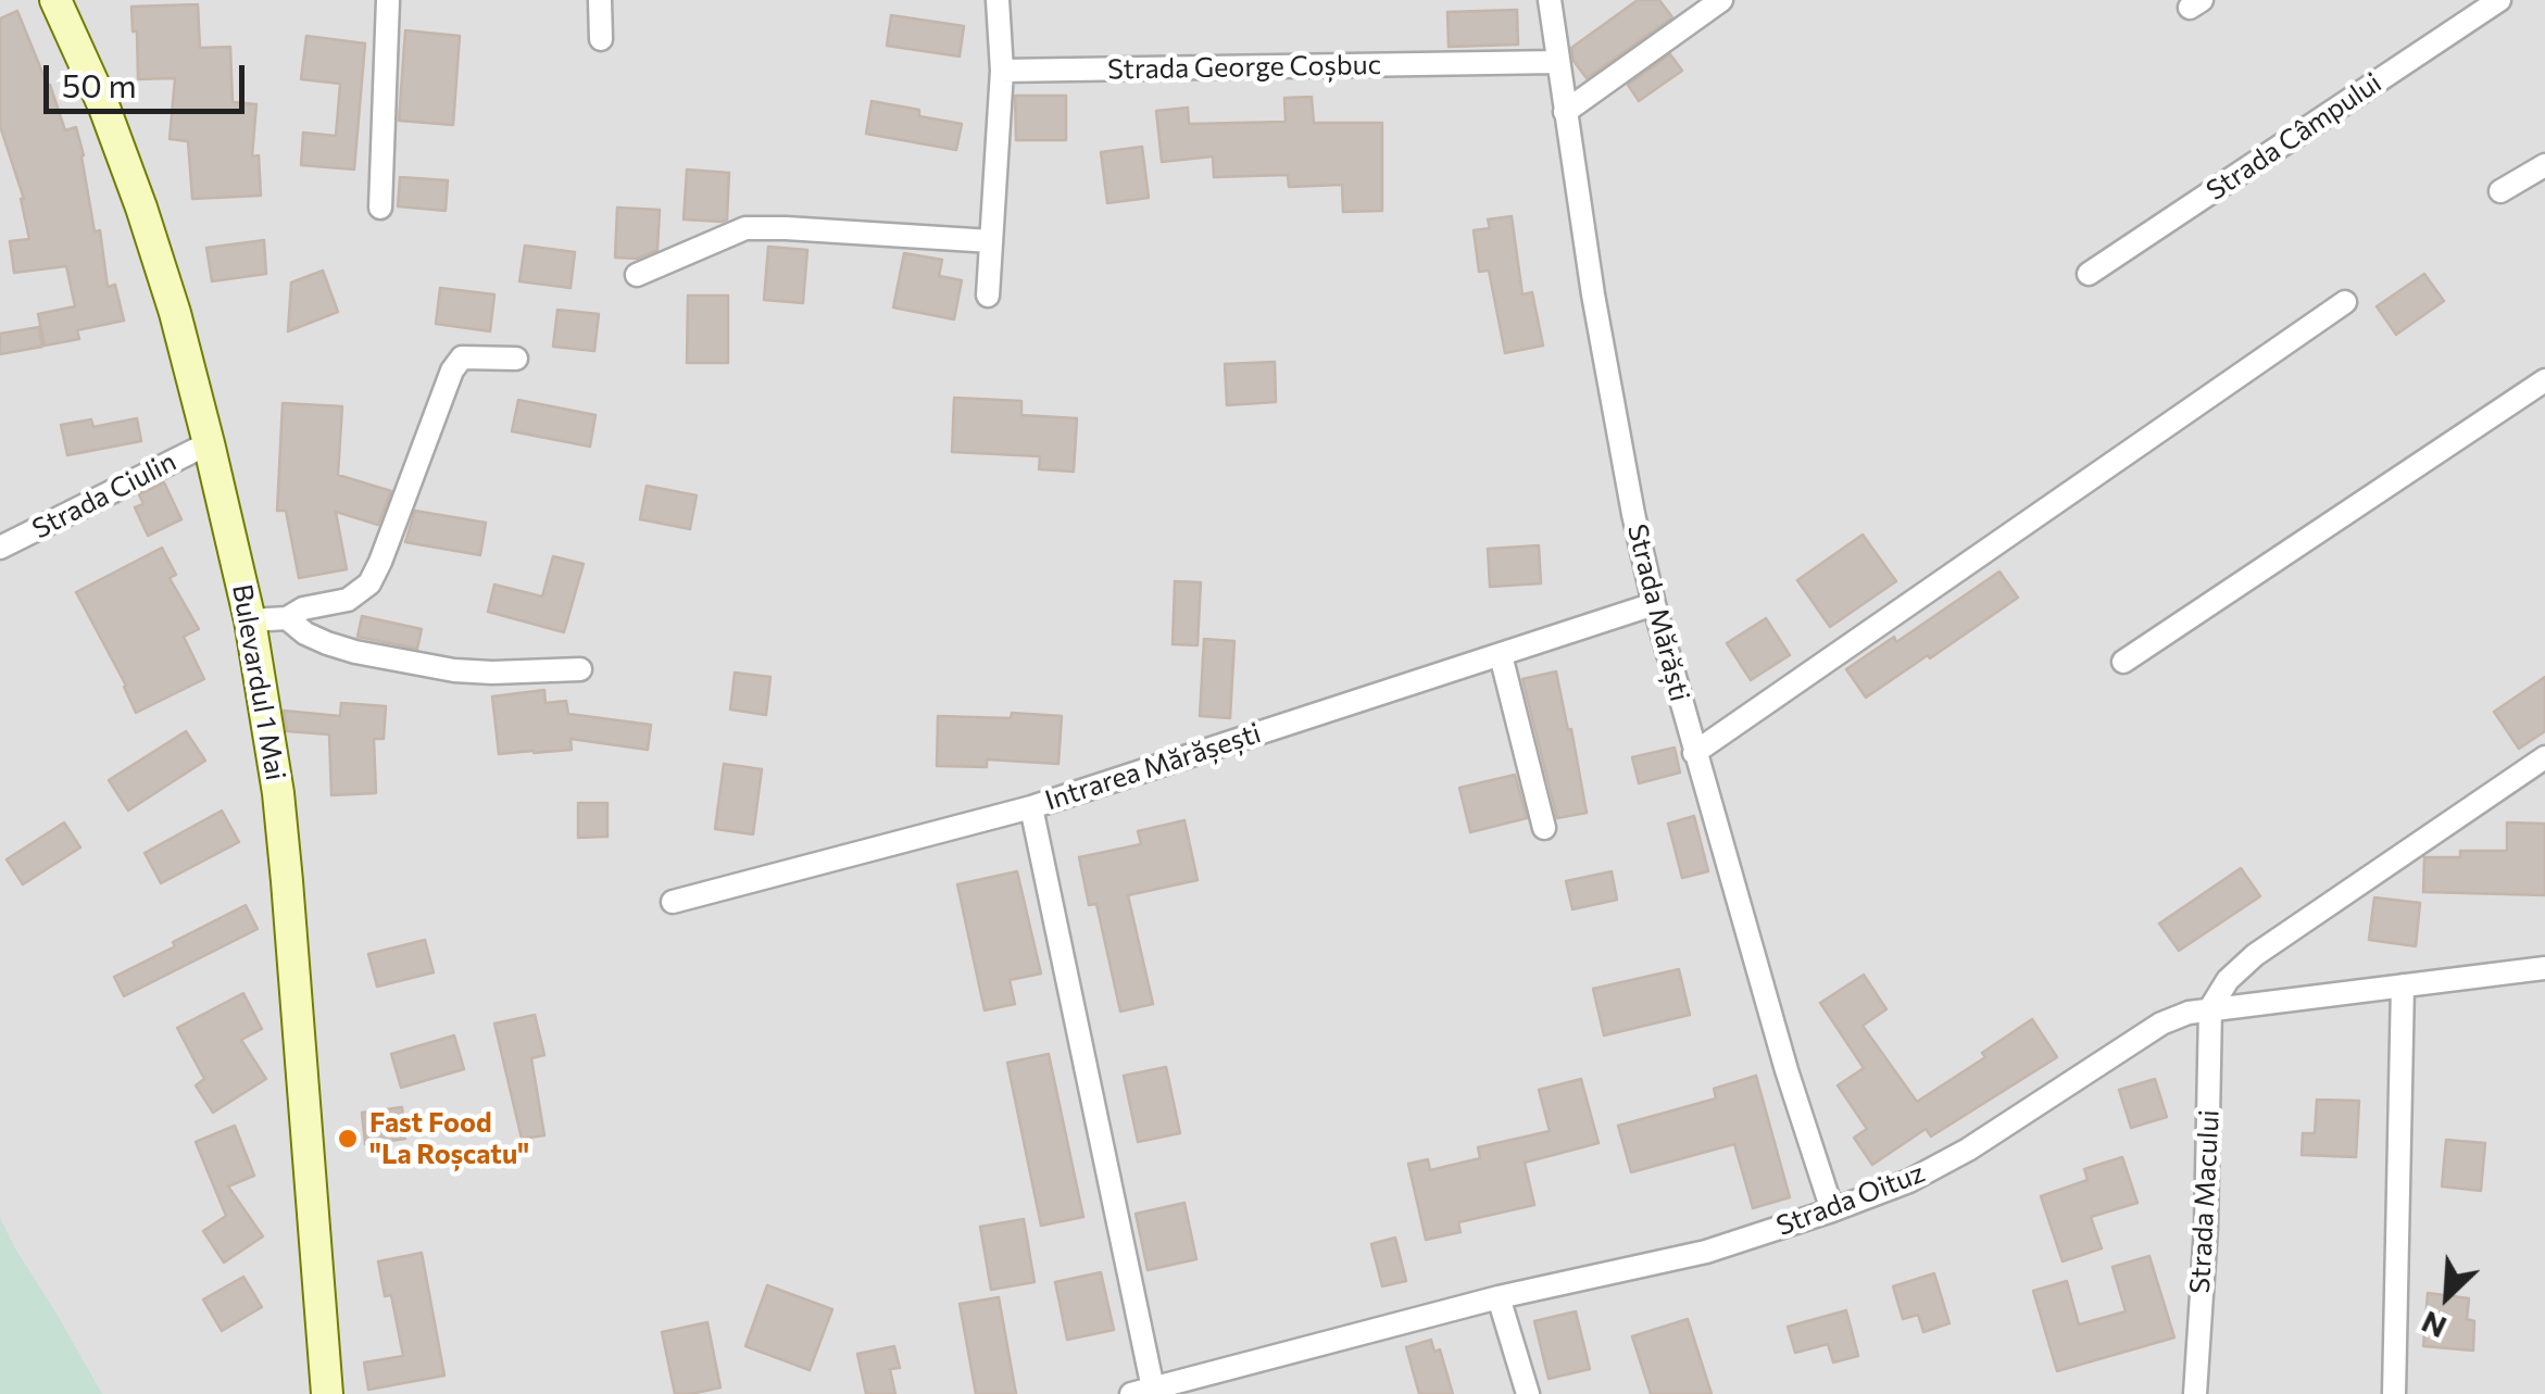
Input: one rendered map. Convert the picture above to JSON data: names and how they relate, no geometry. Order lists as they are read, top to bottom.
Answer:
{
  "streets": {
    "main road": ["Bulevardul 1 Mai"],
    "street": [
      "Strada George Coșbuc",
      "Strada Câmpului",
      "Strada Ciulin",
      "Strada Mărăști",
      "Intrarea Mărășești",
      "Strada Oituz",
      "Strada Macului"
    ]
  },
  "crossings": [
    ["Strada George Coșbuc", "Strada Mărăști"],
    ["Strada Ciulin", "Bulevardul 1 Mai"],
    ["Strada Mărăști", "Intrarea Mărășești"],
    ["Strada Mărăști", "Strada Oituz"],
    ["Intrarea Mărășești", "Strada Oituz"],
    ["Strada Oituz", "Strada Macului"]
  ],
  "places": ["Fast Food \"La Roșcatu\""],
  "scale_bar": "50 m",
  "north": "bottom left"
}
